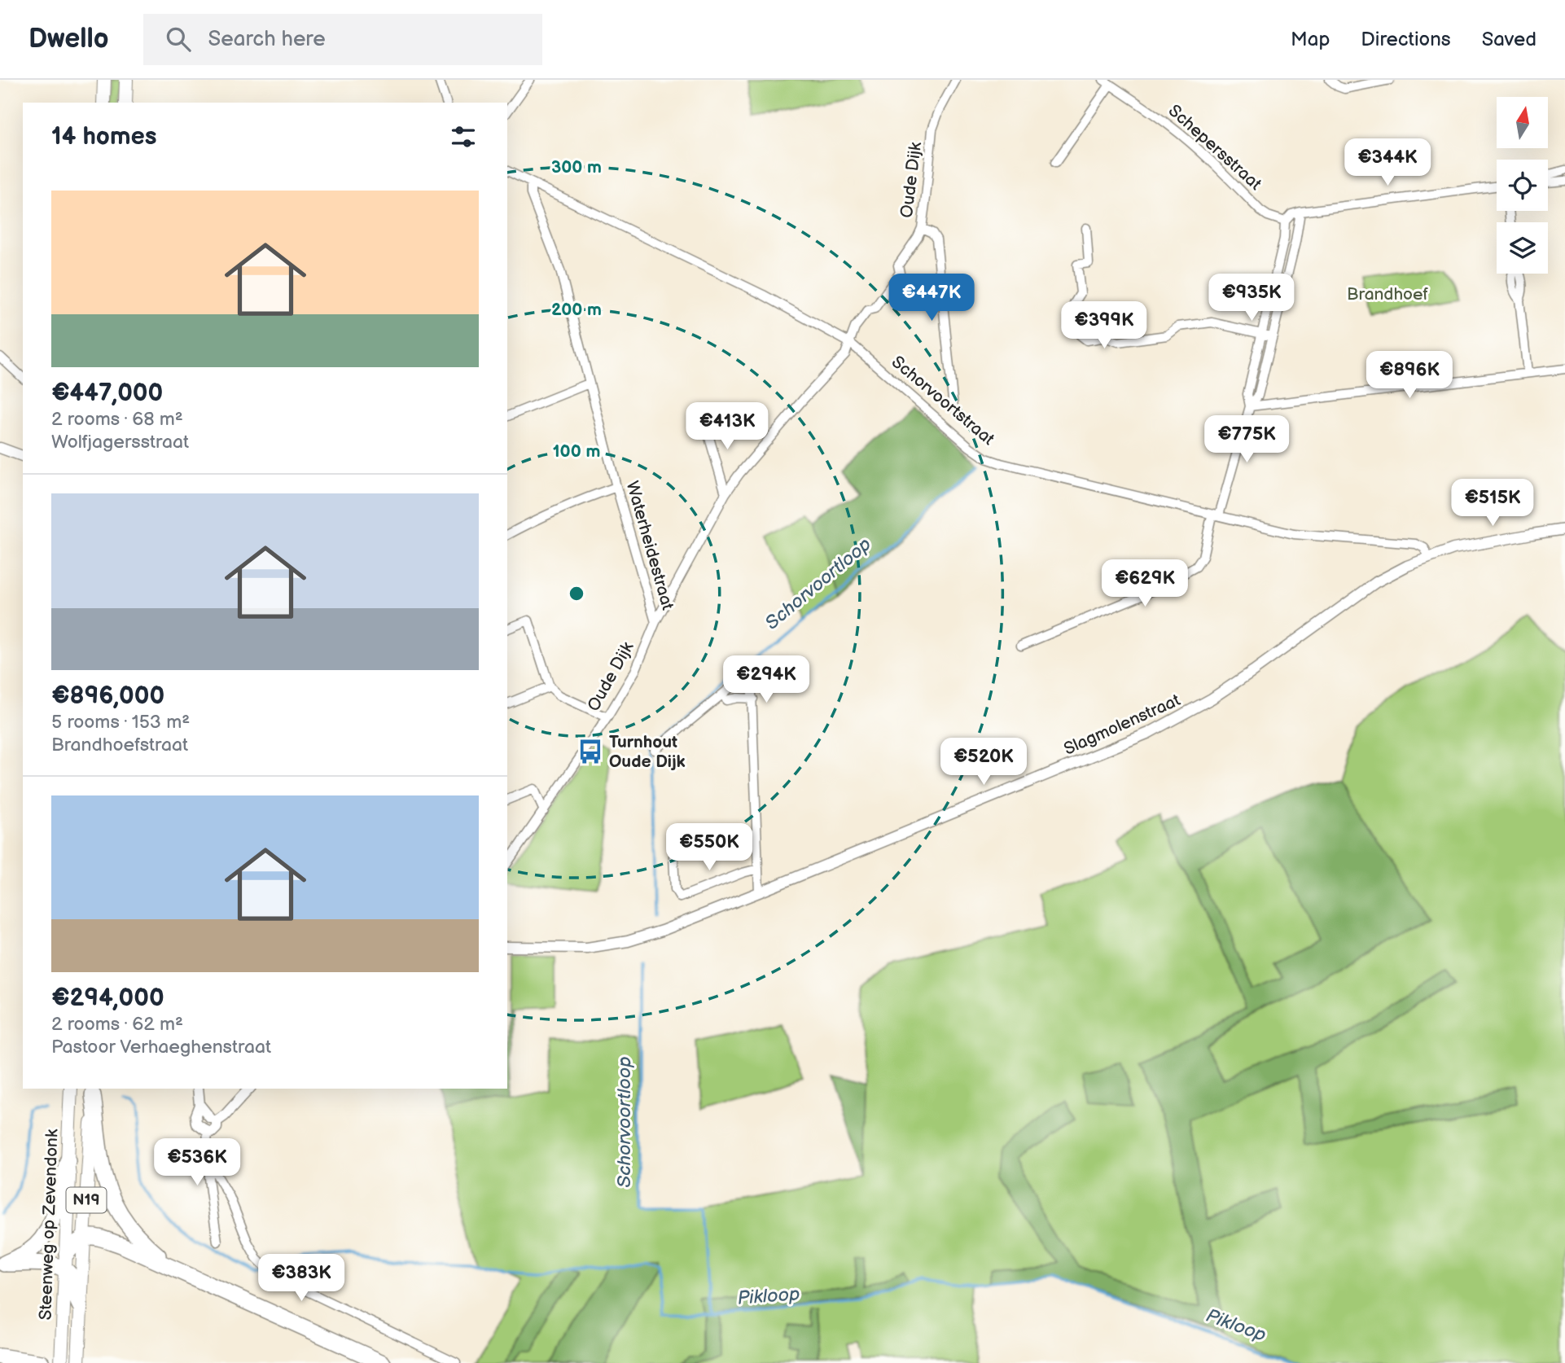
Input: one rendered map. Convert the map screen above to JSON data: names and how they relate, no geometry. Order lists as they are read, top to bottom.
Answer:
{
  "streets": {
    "main road": ["N19", "Steenweg op Zevendonk"],
    "street": [
      "Schepersstraat",
      "Oude Dijk",
      "Schorvoortstraat",
      "Waterheidestraat",
      "Slagmolenstraat"
    ]
  },
  "crossings": [
    ["Oude Dijk", "Schorvoortstraat"],
    ["Oude Dijk", "Waterheidestraat"],
    ["Schorvoortstraat", "Waterheidestraat"],
    ["Schorvoortstraat", "Slagmolenstraat"]
  ],
  "water": ["Schorvoortloop", "Pikloop"],
  "parks": ["Brandhoef"],
  "places": {
    "bus stop": ["Turnhout Oude Dijk"]
  },
  "north": "top",
  "page": {
    "header": "Dwello",
    "search": "Search here",
    "nav": ["Map", "Directions", "Saved"],
    "heading": "14 homes",
    "price": [
      "€344K",
      "€447K",
      "€935K",
      "€399K",
      "€896K",
      "€413K",
      "€775K",
      "€515K",
      "€629K",
      "€294K",
      "€520K",
      "€550K",
      "€536K",
      "€383K"
    ],
    "list": [
      {
        "name": "€447,000",
        "note": "2 rooms · 68 m² · Wolfjagersstraat"
      },
      {
        "name": "€896,000",
        "note": "5 rooms · 153 m² · Brandhoefstraat"
      },
      {
        "name": "€294,000",
        "note": "2 rooms · 62 m² · Pastoor Verhaeghenstraat"
      }
    ]
  },
  "rings": ["300 m", "200 m", "100 m"]
}
